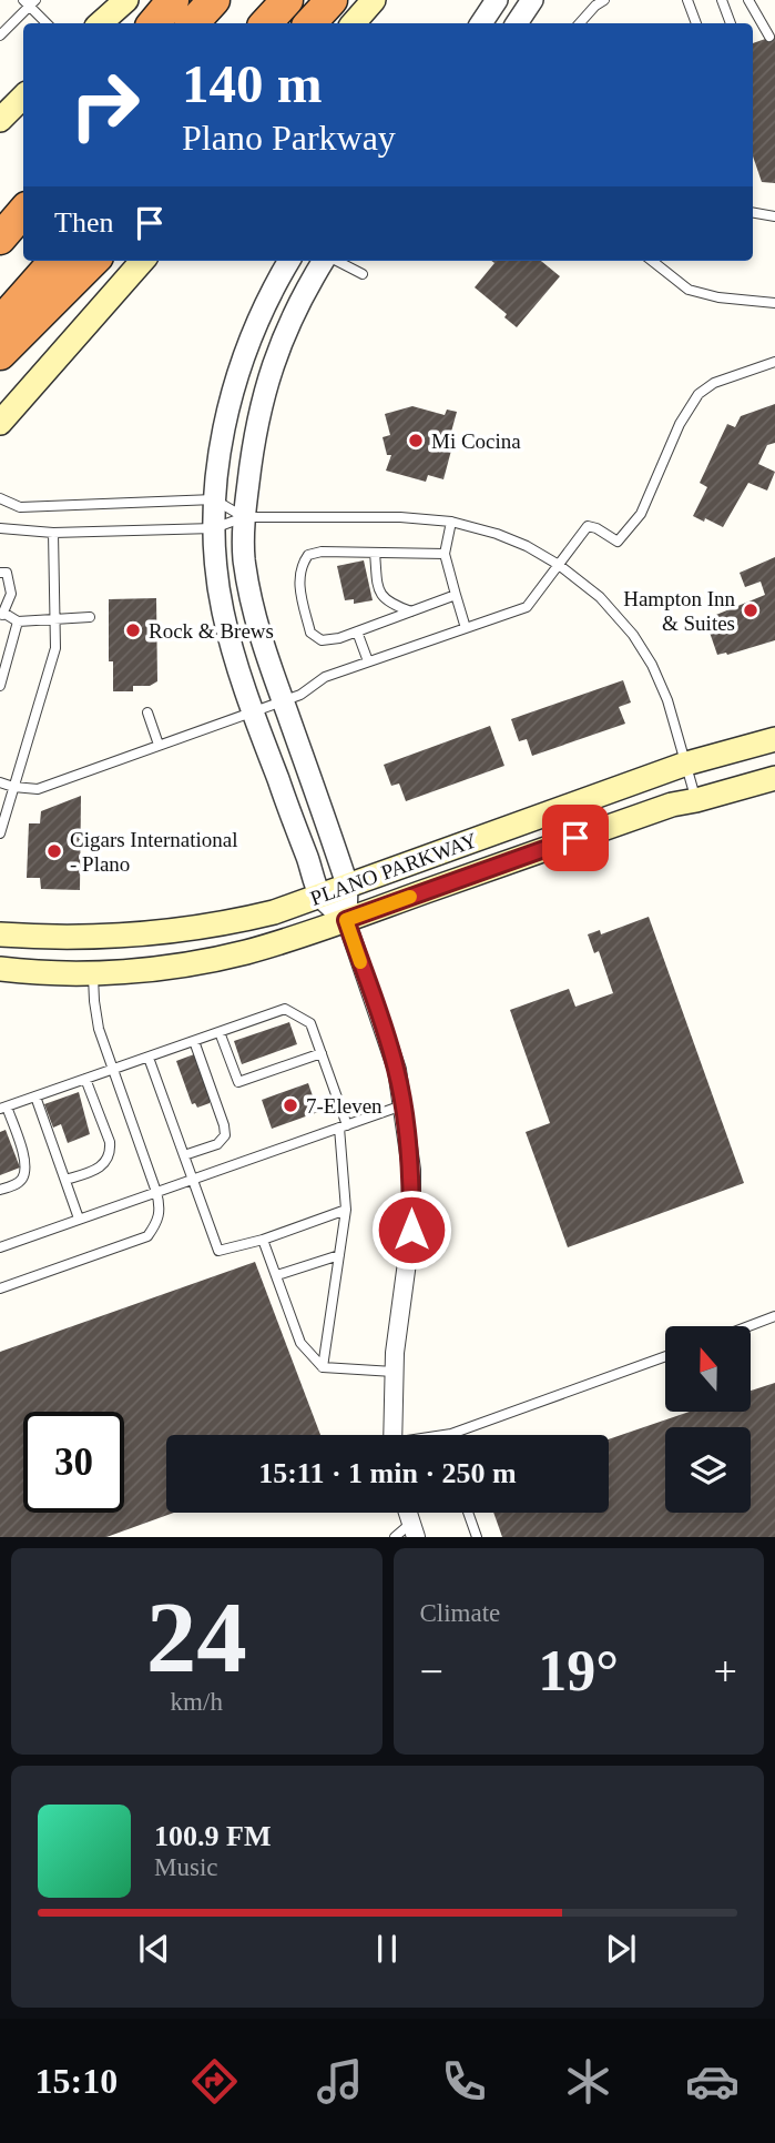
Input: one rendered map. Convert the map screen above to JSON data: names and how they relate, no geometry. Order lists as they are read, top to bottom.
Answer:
{
  "streets": {
    "main road": ["PLANO PARKWAY"]
  },
  "places": [
    "Mi Cocina",
    "Hampton Inn & Suites",
    "Rock & Brews",
    "Cigars International - Plano",
    "7-Eleven"
  ],
  "north": "top",
  "page": {
    "turn": ["140 m", "Plano Parkway"],
    "then": "Then",
    "limit": "30",
    "trip": "15:11 · 1 min · 250 m",
    "tile": [
      ["24", "km/h"],
      "Climate"
    ],
    "heat": ["−", "19°", "+"],
    "song": ["100.9 FM", "Music"],
    "tabs": "15:10"
  }
}
